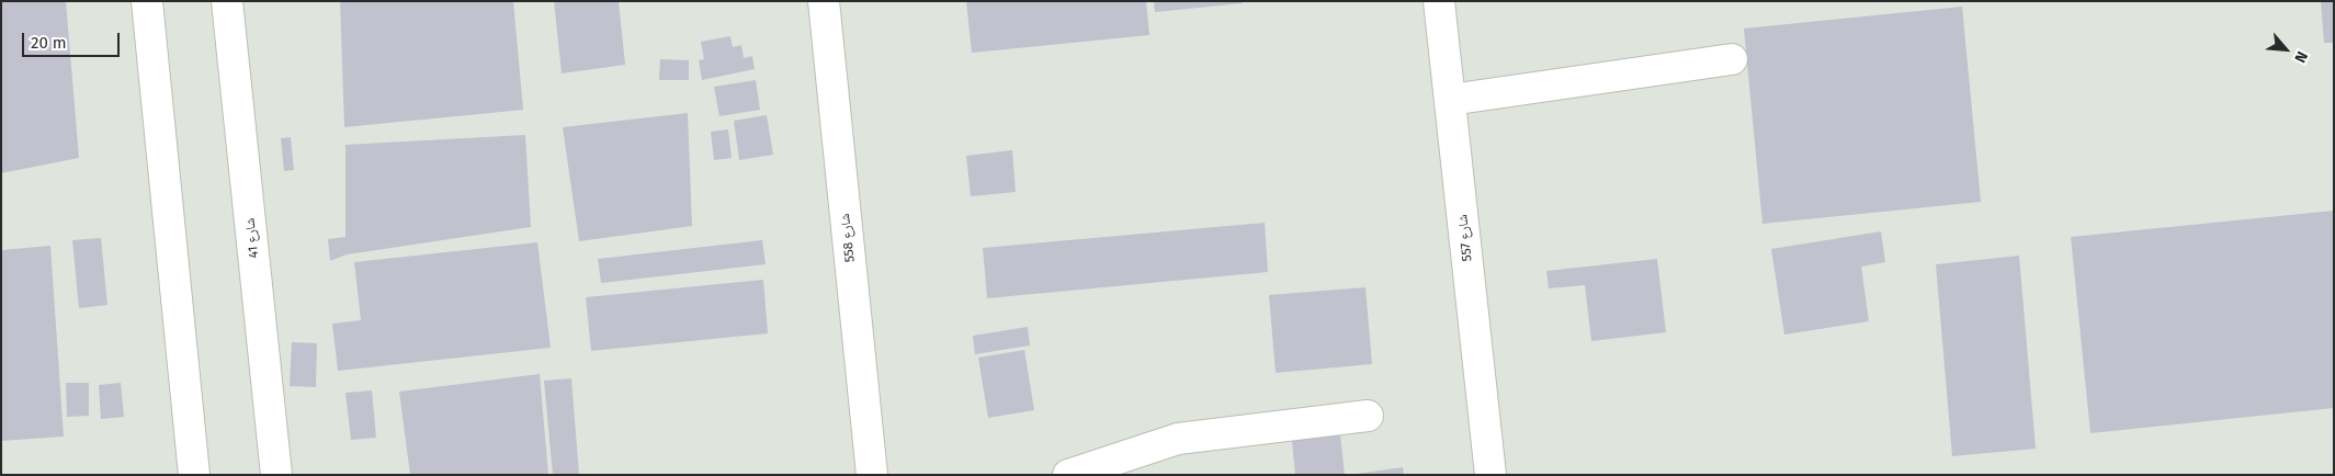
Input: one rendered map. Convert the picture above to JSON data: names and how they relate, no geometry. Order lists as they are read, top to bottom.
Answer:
{
  "streets": {
    "street": ["شارع 41", "شارع 558", "شارع 557"]
  },
  "scale_bar": "20 m",
  "north": "bottom right"
}
